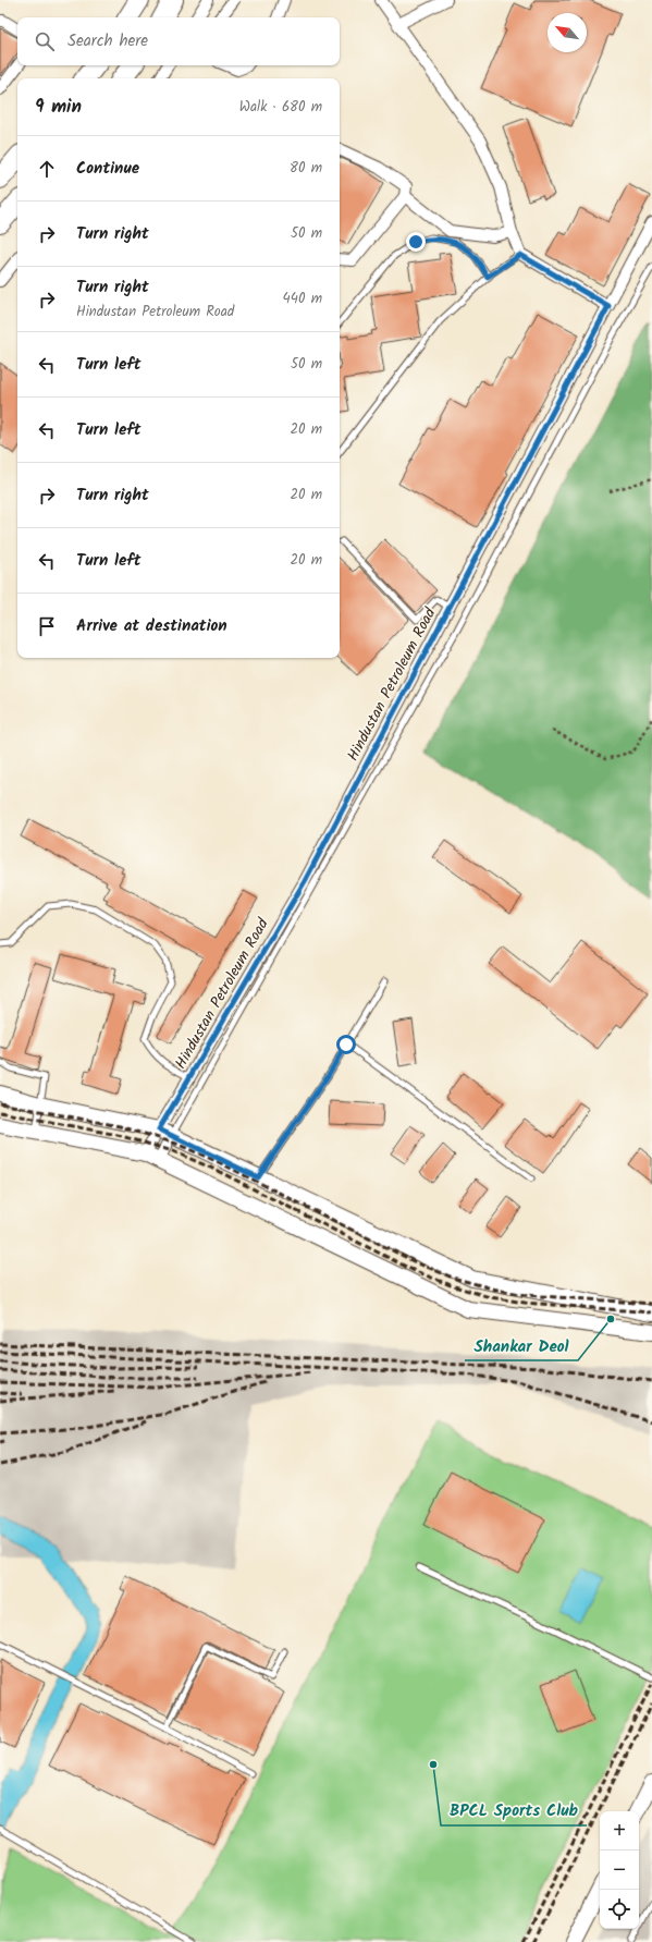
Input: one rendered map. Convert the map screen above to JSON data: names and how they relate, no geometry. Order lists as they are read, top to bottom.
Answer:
{
  "streets": {
    "street": ["Hindustan Petroleum Road"]
  },
  "places": ["Shankar Deol", "BPCL Sports Club"],
  "north": "top left",
  "page": {
    "search": "Search here",
    "heading": ["9 min", "Walk · 680 m"],
    "list": [
      ["Continue", "80 m"],
      ["Turn right", "50 m"],
      ["Turn right", "Hindustan Petroleum Road", "440 m"],
      ["Turn left", "50 m"],
      ["Turn left", "20 m"],
      ["Turn right", "20 m"],
      ["Turn left", "20 m"],
      "Arrive at destination"
    ],
    "map_buttons": ["+", "−"]
  }
}
